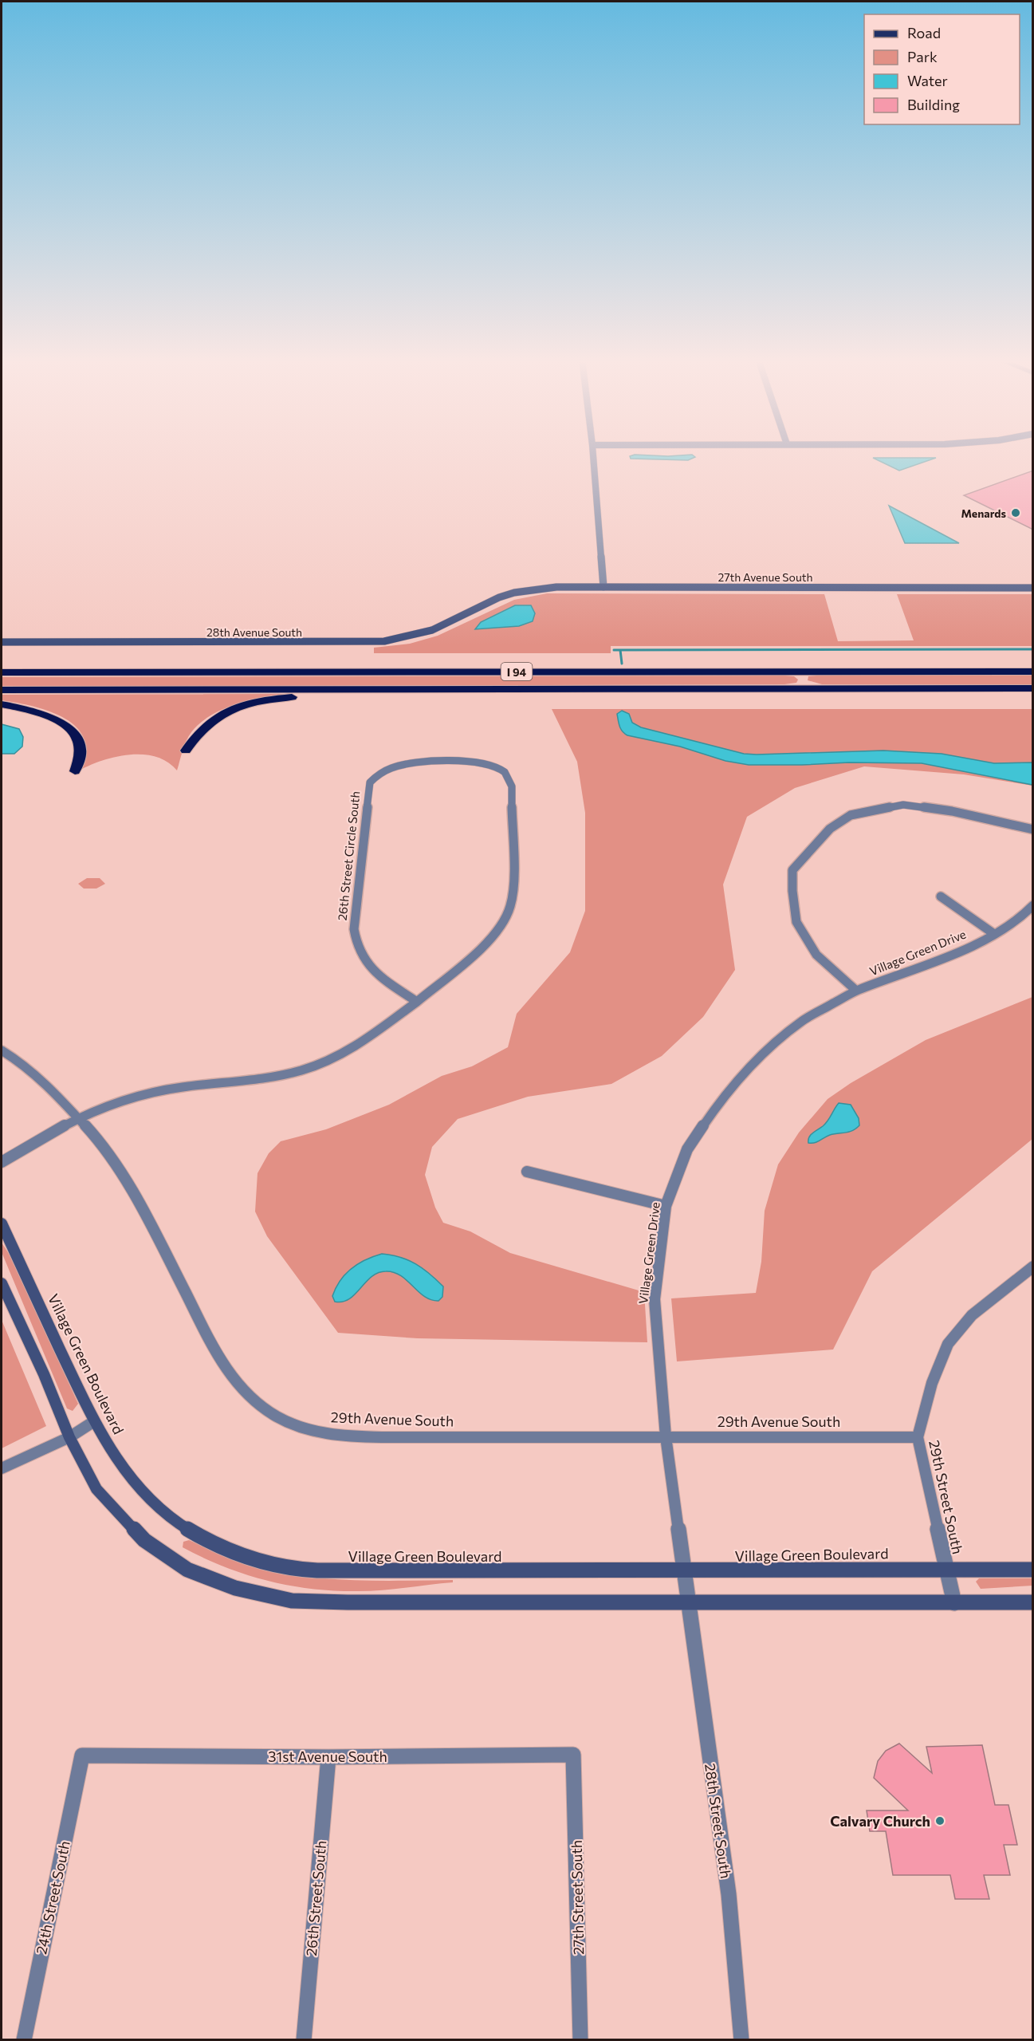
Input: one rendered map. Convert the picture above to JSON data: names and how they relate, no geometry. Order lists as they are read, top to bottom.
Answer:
{
  "streets": {
    "highway": ["I 94"],
    "street": [
      "27th Avenue South",
      "28th Avenue South",
      "26th Street Circle South",
      "Village Green Drive",
      "Village Green Boulevard",
      "29th Avenue South",
      "29th Street South",
      "31st Avenue South",
      "28th Street South",
      "24th Street South",
      "27th Street South",
      "26th Street South"
    ]
  },
  "crossings": [
    ["27th Avenue South", "28th Avenue South"],
    ["26th Street Circle South", "29th Avenue South"],
    ["Village Green Drive", "Village Green Boulevard"],
    ["Village Green Drive", "29th Avenue South"],
    ["Village Green Drive", "28th Street South"],
    ["Village Green Boulevard", "29th Street South"],
    ["29th Avenue South", "29th Street South"],
    ["31st Avenue South", "24th Street South"],
    ["31st Avenue South", "27th Street South"],
    ["31st Avenue South", "26th Street South"]
  ],
  "places": ["Menards", "Calvary Church"],
  "legend": [
    "Road",
    "Park",
    "Water",
    "Building"
  ]
}
